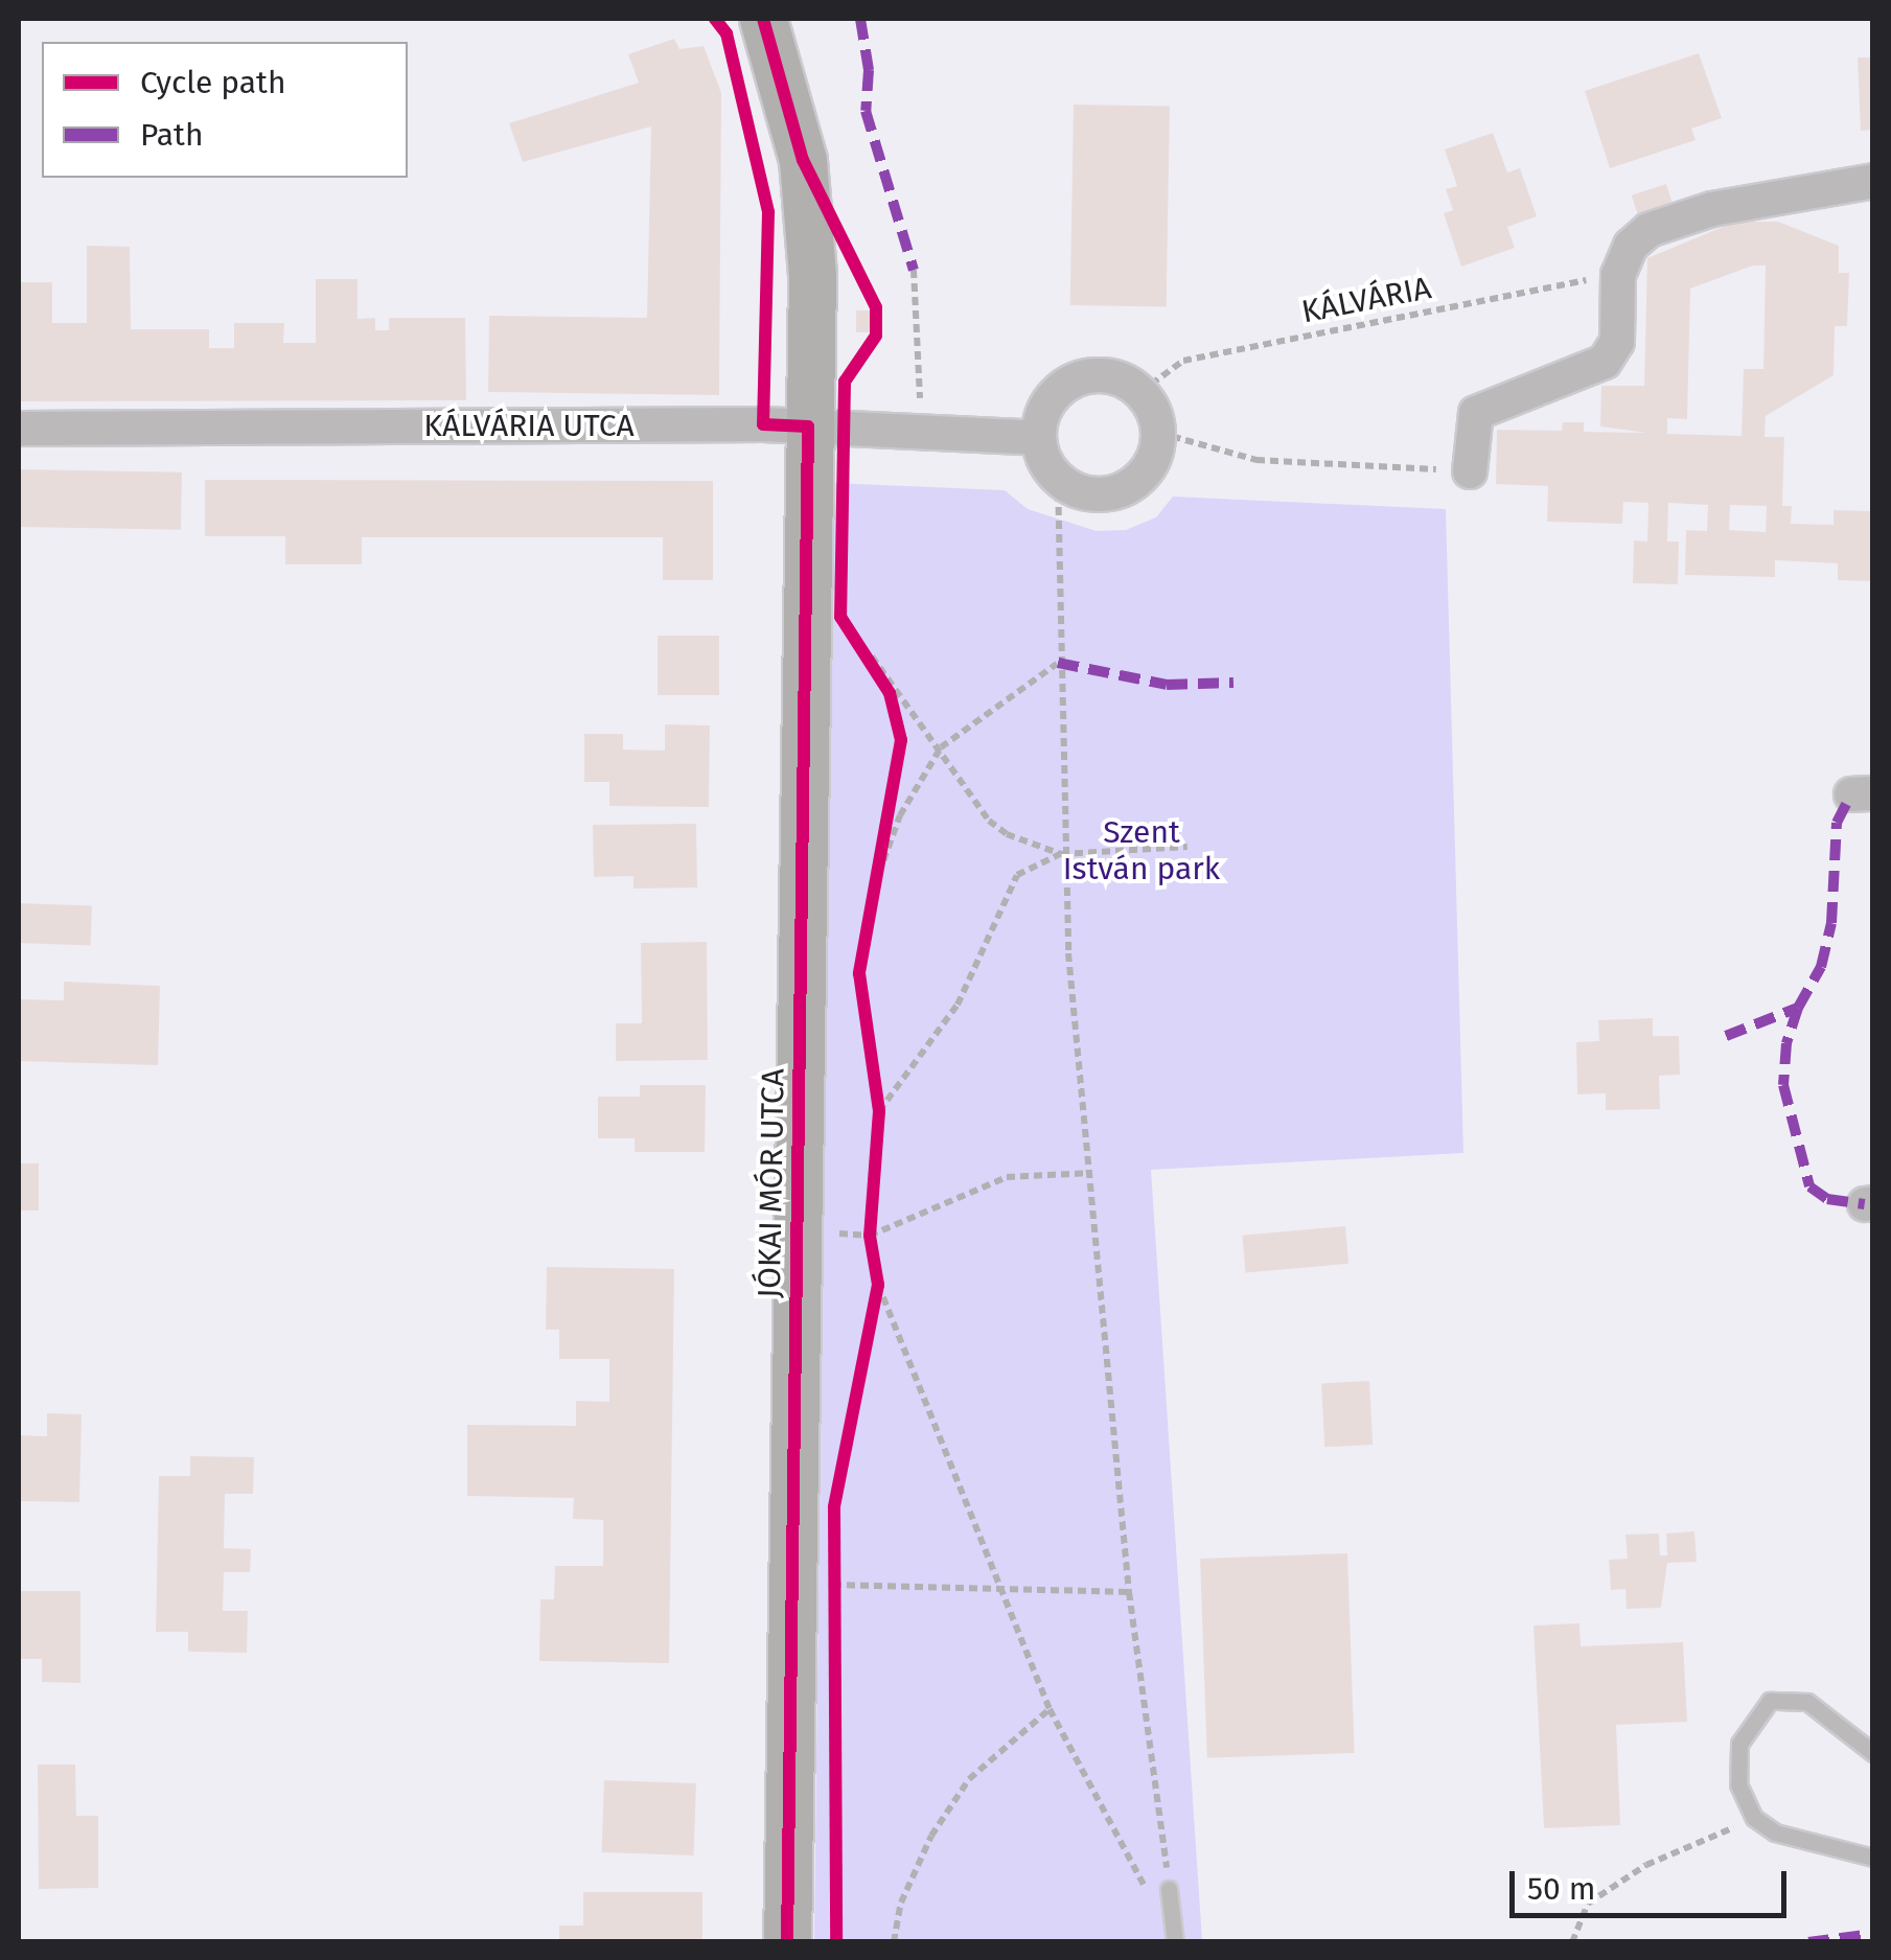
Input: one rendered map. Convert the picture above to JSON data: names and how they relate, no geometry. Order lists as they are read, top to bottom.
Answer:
{
  "streets": {
    "street": ["KÁLVÁRIA UTCA", "JÓKAI MÓR UTCA"],
    "path": ["KÁLVÁRIA"]
  },
  "crossings": [
    ["KÁLVÁRIA", "KÁLVÁRIA UTCA"],
    ["KÁLVÁRIA UTCA", "JÓKAI MÓR UTCA"]
  ],
  "parks": ["Szent István park"],
  "legend": ["Cycle path", "Path"],
  "scale_bar": "50 m"
}
